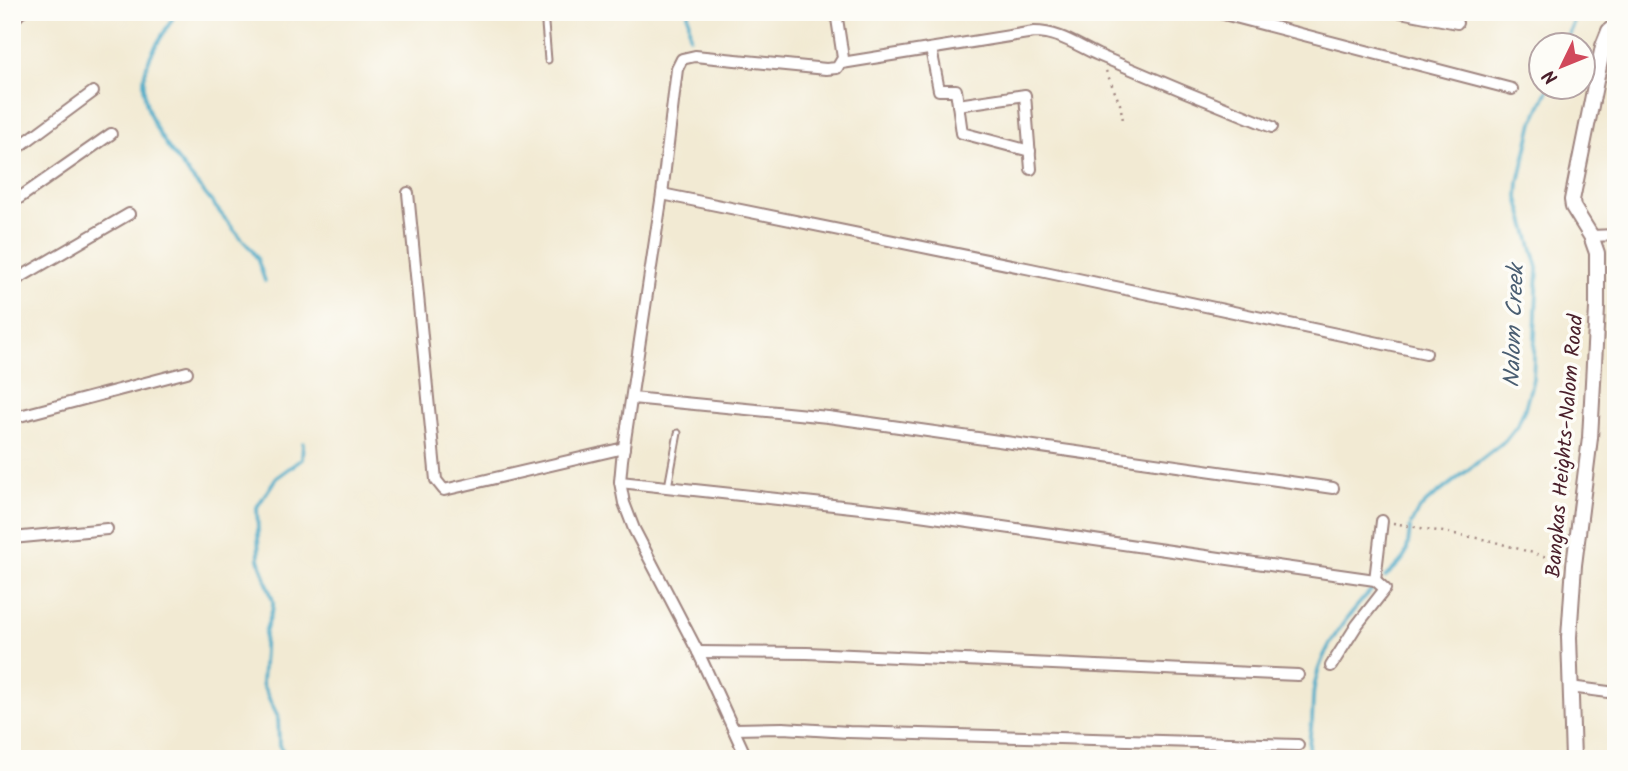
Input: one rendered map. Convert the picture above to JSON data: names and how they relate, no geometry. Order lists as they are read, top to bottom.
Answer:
{
  "streets": {
    "street": ["Bangkas Heights-Nalom Road"]
  },
  "water": ["Nalom Creek"],
  "north": "bottom left"
}
